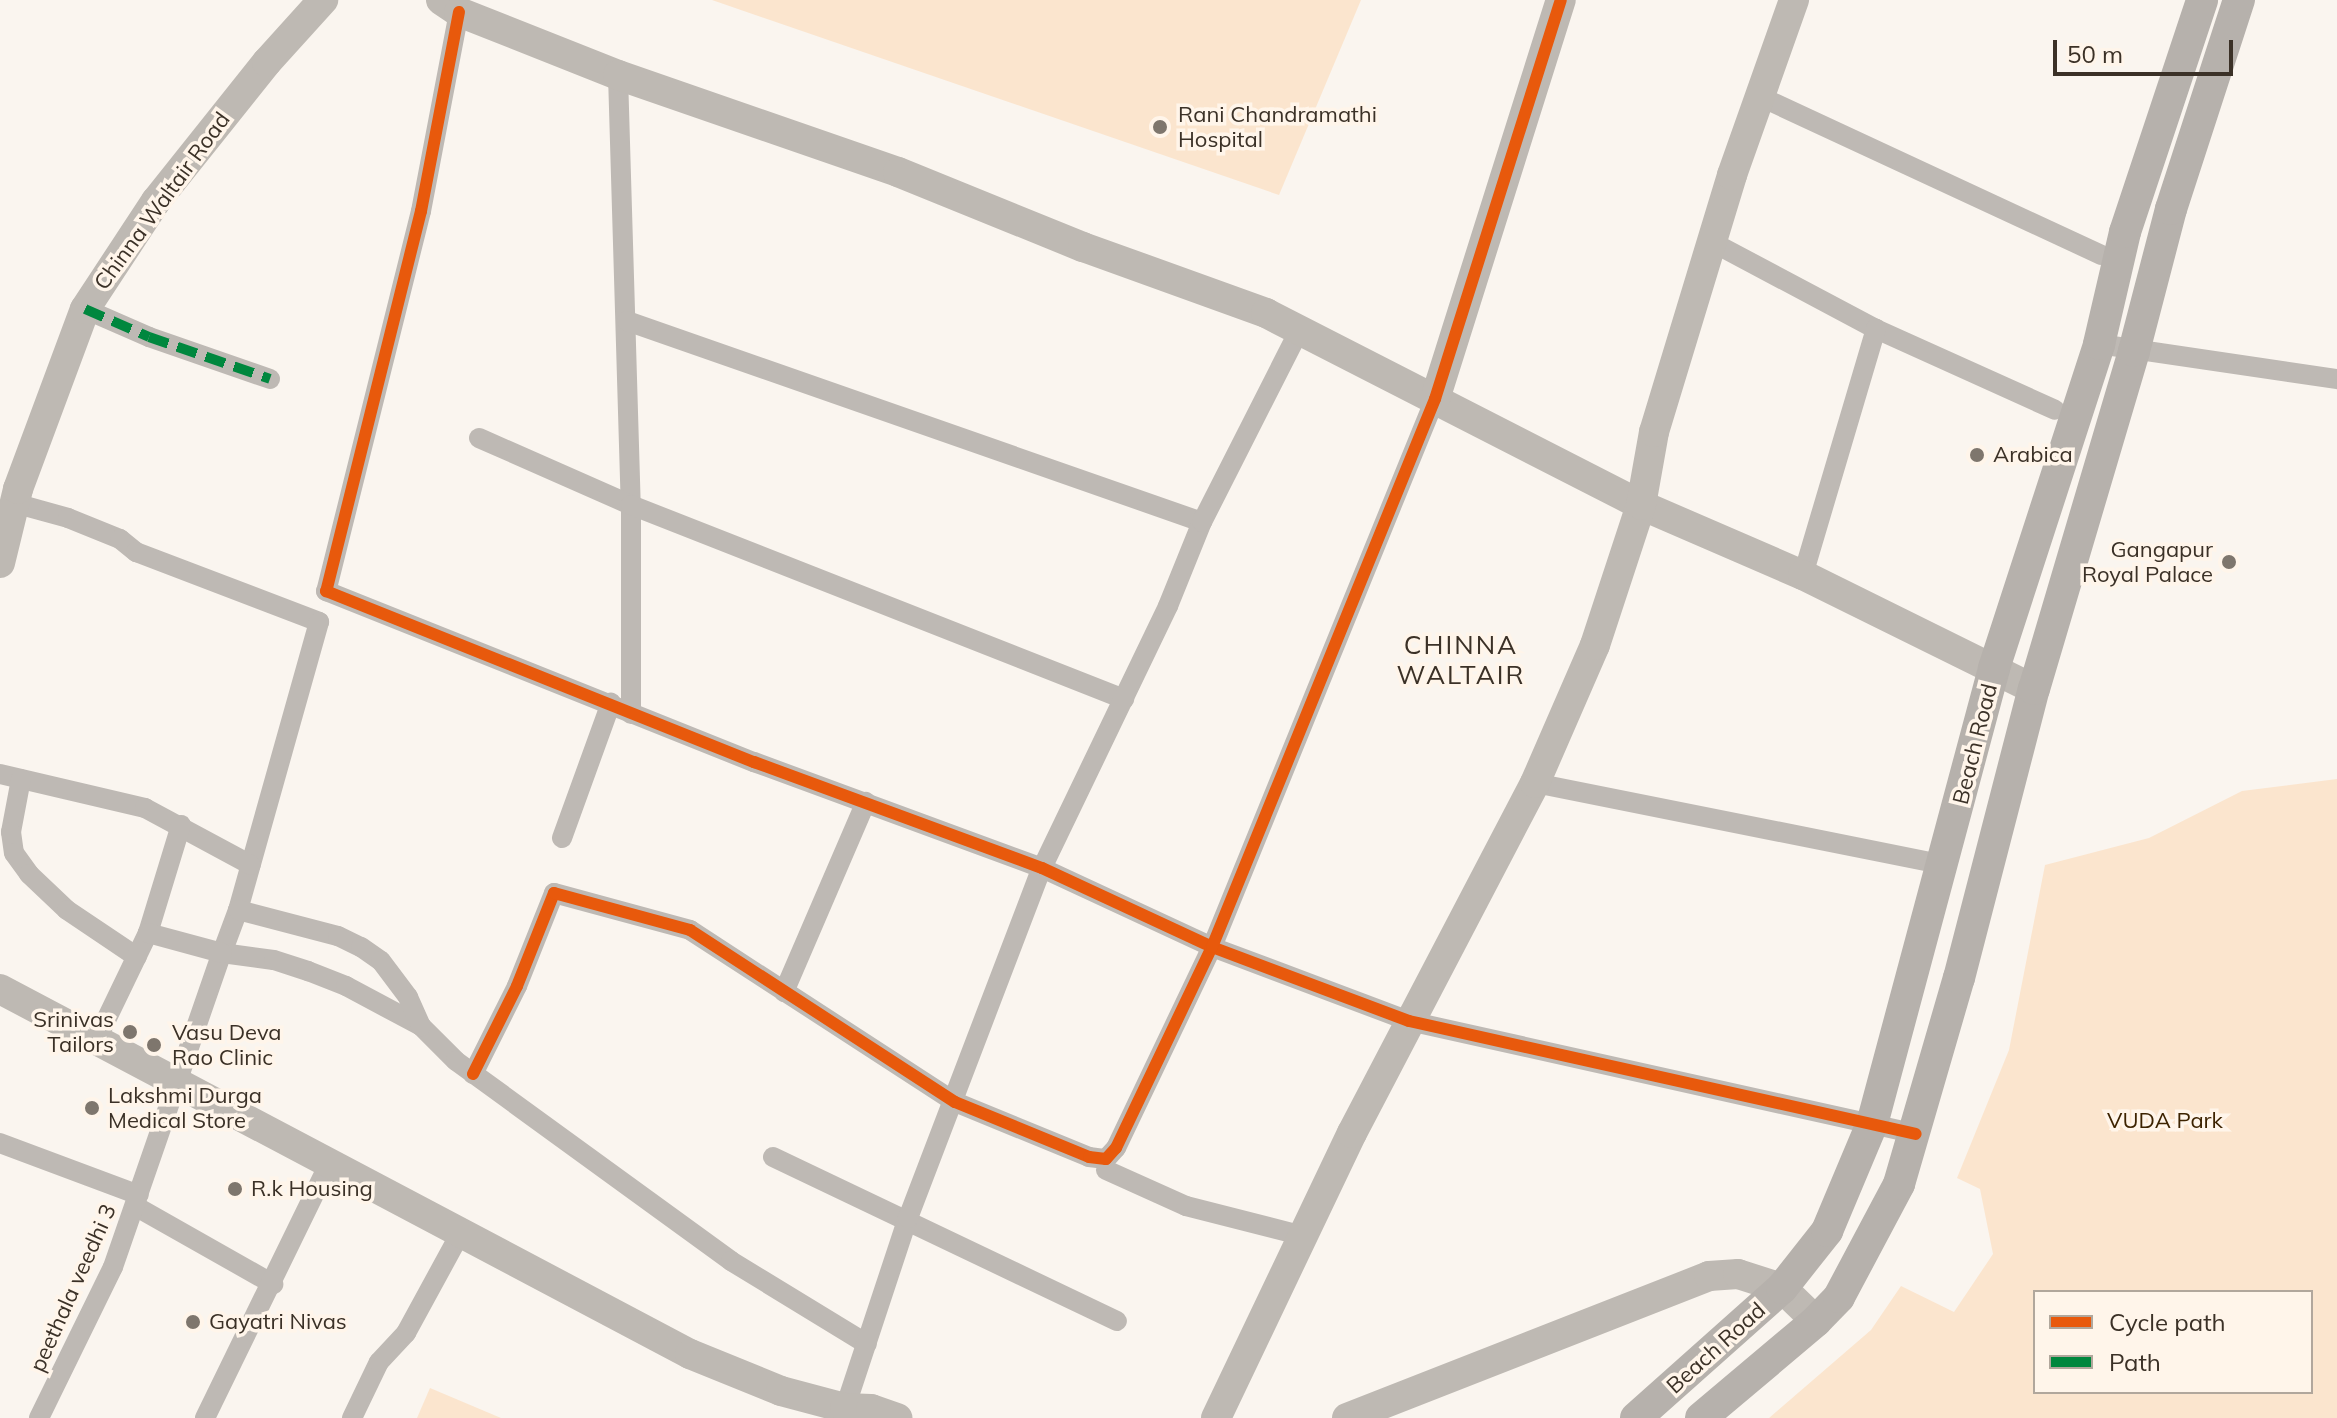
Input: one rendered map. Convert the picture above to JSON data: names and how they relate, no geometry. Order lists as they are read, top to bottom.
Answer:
{
  "streets": {
    "main road": ["Beach Road"],
    "street": ["Chinna Waltair Road", "peethala veedhi 3"]
  },
  "districts": ["CHINNA WALTAIR"],
  "parks": ["VUDA Park"],
  "places": [
    "Rani Chandramathi Hospital",
    "Arabica",
    "Gangapur Royal Palace",
    "Srinivas Tailors",
    "Vasu Deva Rao Clinic",
    "Lakshmi Durga Medical Store",
    "R.k Housing",
    "Gayatri Nivas"
  ],
  "legend": ["Cycle path", "Path"],
  "scale_bar": "50 m"
}
